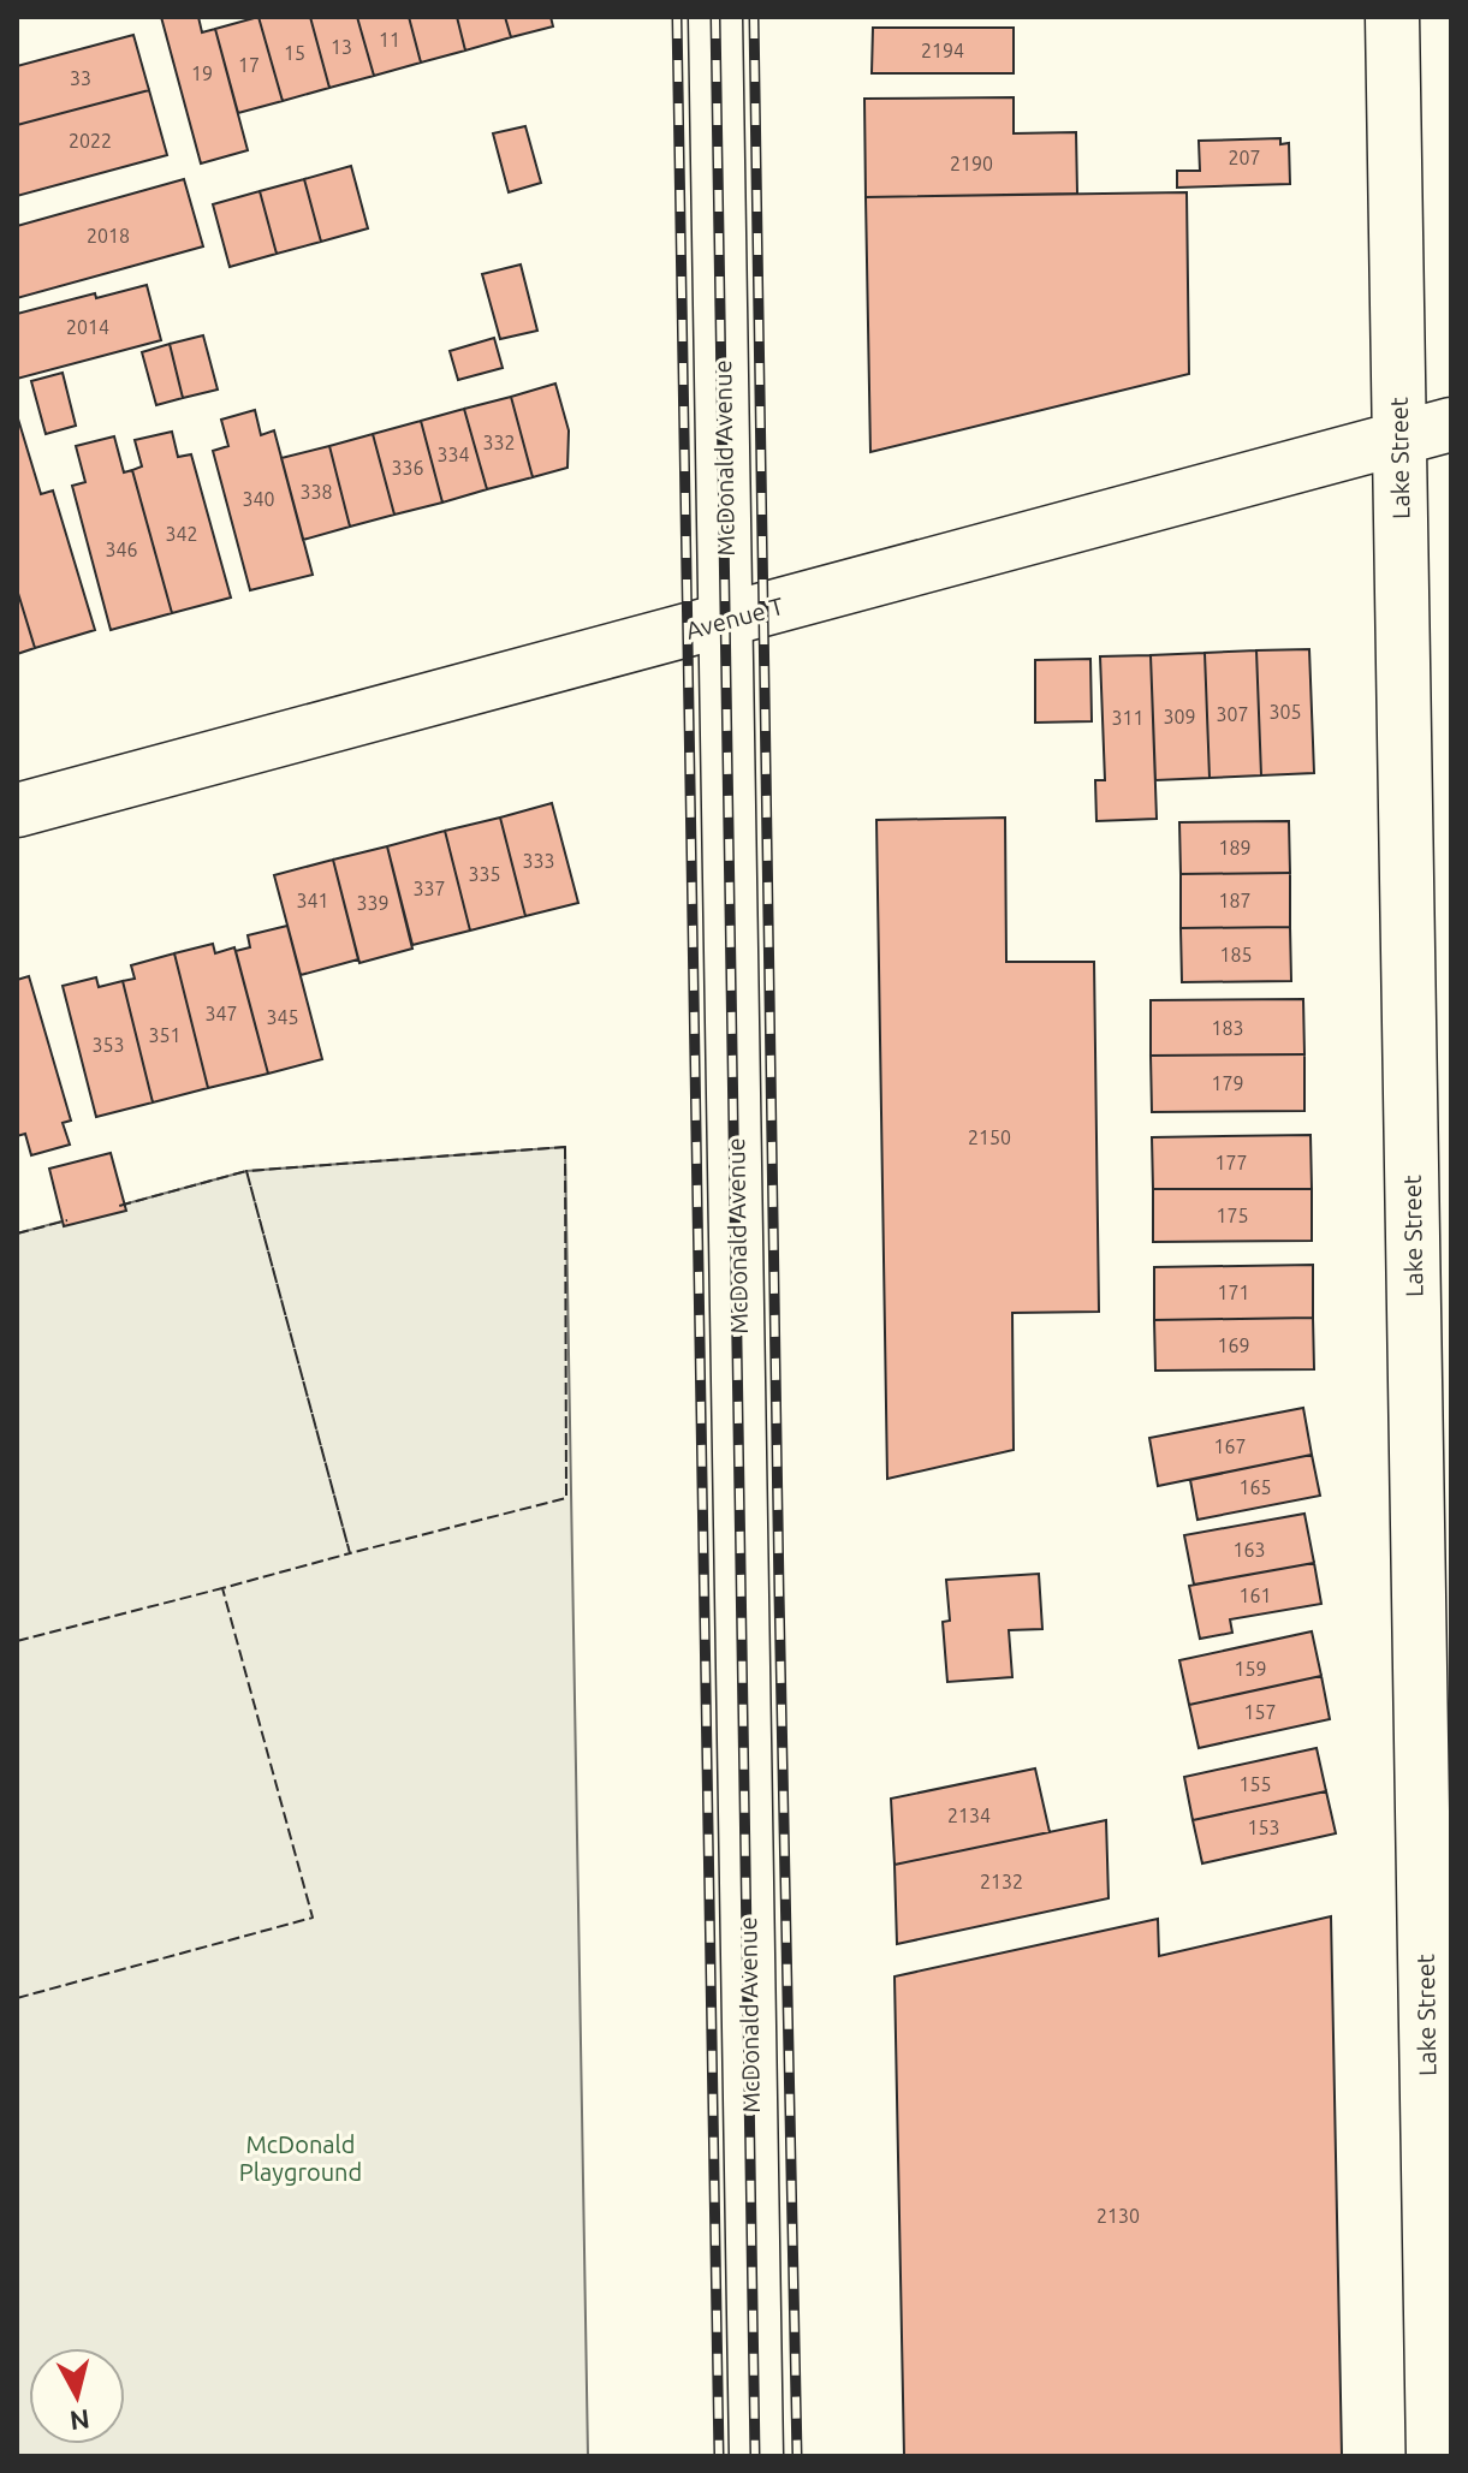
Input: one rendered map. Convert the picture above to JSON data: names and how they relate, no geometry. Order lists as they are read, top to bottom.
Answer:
{
  "streets": {
    "street": ["McDonald Avenue", "Lake Street", "Avenue T"]
  },
  "crossings": [
    ["McDonald Avenue", "Avenue T"],
    ["Lake Street", "Avenue T"]
  ],
  "parks": ["McDonald Playground"],
  "house_numbers": [
    "11",
    "13",
    "2194",
    "15",
    "17",
    "19",
    "33",
    "2022",
    "207",
    "2190",
    "2018",
    "2014",
    "332",
    "334",
    "336",
    "338",
    "340",
    "342",
    "346",
    "305",
    "307",
    "309",
    "311",
    "189",
    "333",
    "335",
    "337",
    "341",
    "187",
    "339",
    "185",
    "347",
    "345",
    "183",
    "351",
    "353",
    "179",
    "2150",
    "177",
    "175",
    "171",
    "169",
    "167",
    "165",
    "163",
    "161",
    "159",
    "157",
    "155",
    "2134",
    "153",
    "2132",
    "2130"
  ],
  "north": "bottom"
}
